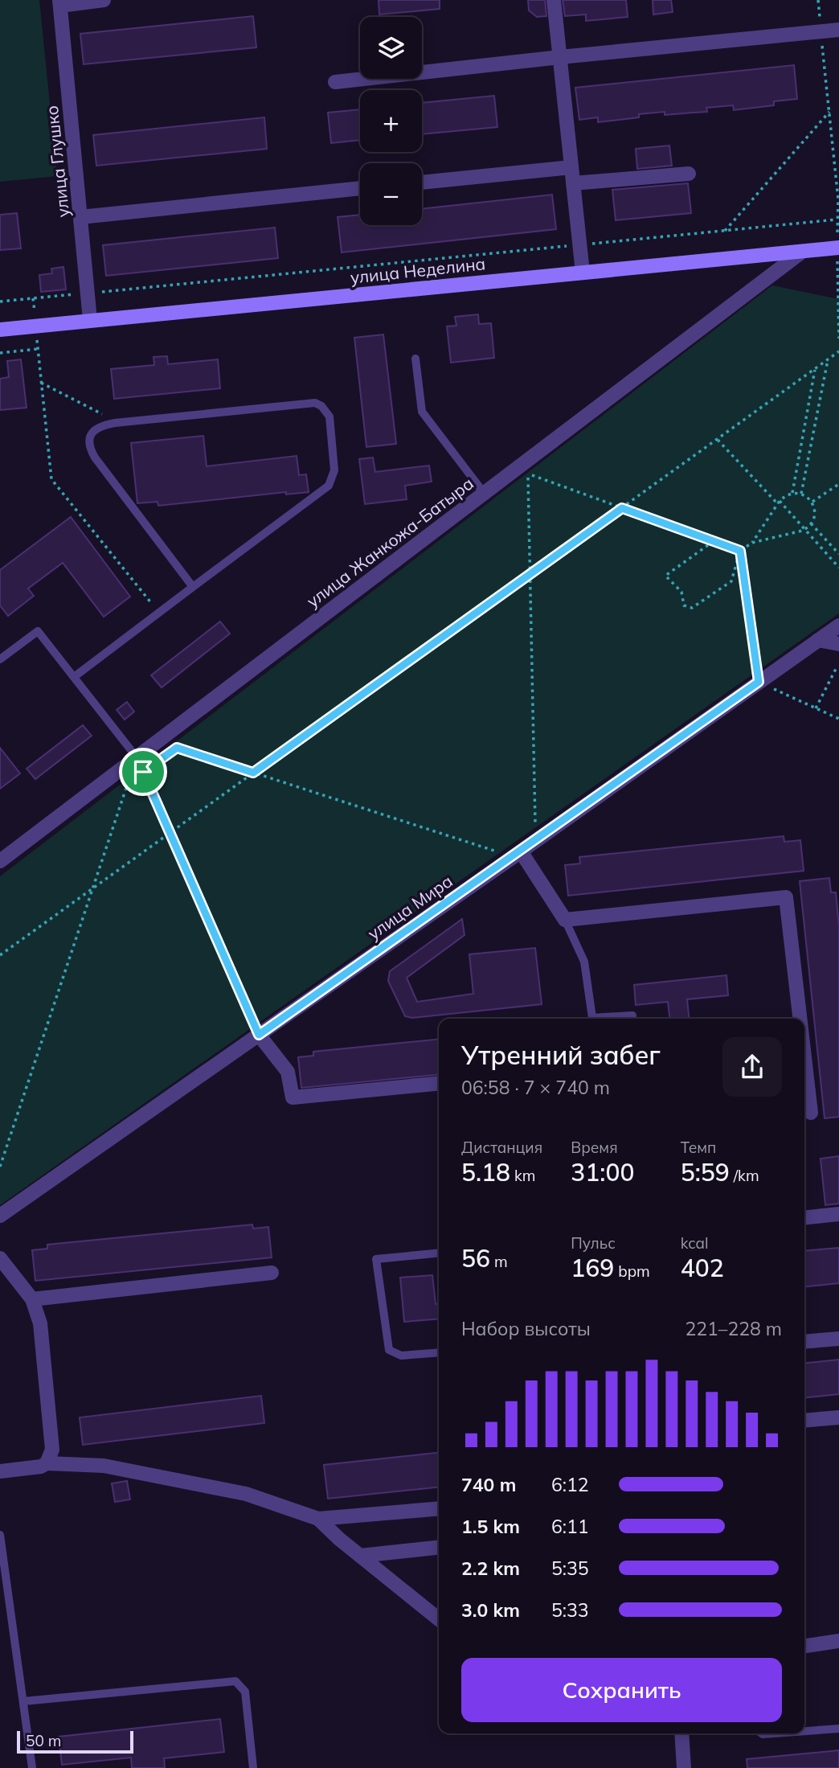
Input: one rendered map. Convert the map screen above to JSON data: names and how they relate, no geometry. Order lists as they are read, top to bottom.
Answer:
{
  "streets": {
    "street": [
      "улица Глушко",
      "улица Неделина",
      "улица Жанкожа-Батыра",
      "улица Мира"
    ]
  },
  "crossings": [
    ["улица Глушко", "улица Неделина"],
    ["улица Неделина", "улица Жанкожа-Батыра"]
  ],
  "scale_bar": "50 m",
  "page": {
    "map_buttons": ["+", "−"],
    "heading": ["Утренний забег", "06:58 · 7 × 740 m"],
    "stats": [
      ["Дистанция", "5.18 km"],
      ["Время", "31:00"],
      ["Темп", "5:59 /km"],
      ["56 m"],
      ["Пульс", "169 bpm"],
      ["kcal", "402"]
    ],
    "chart": ["Набор высоты", "221–228 m"],
    "list": [
      {
        "name": "740 m",
        "note": "6:12"
      },
      {
        "name": "1.5 km",
        "note": "6:11"
      },
      {
        "name": "2.2 km",
        "note": "5:35"
      },
      {
        "name": "3.0 km",
        "note": "5:33"
      }
    ],
    "buttons": "Сохранить",
    "scale": "50 m"
  }
}
